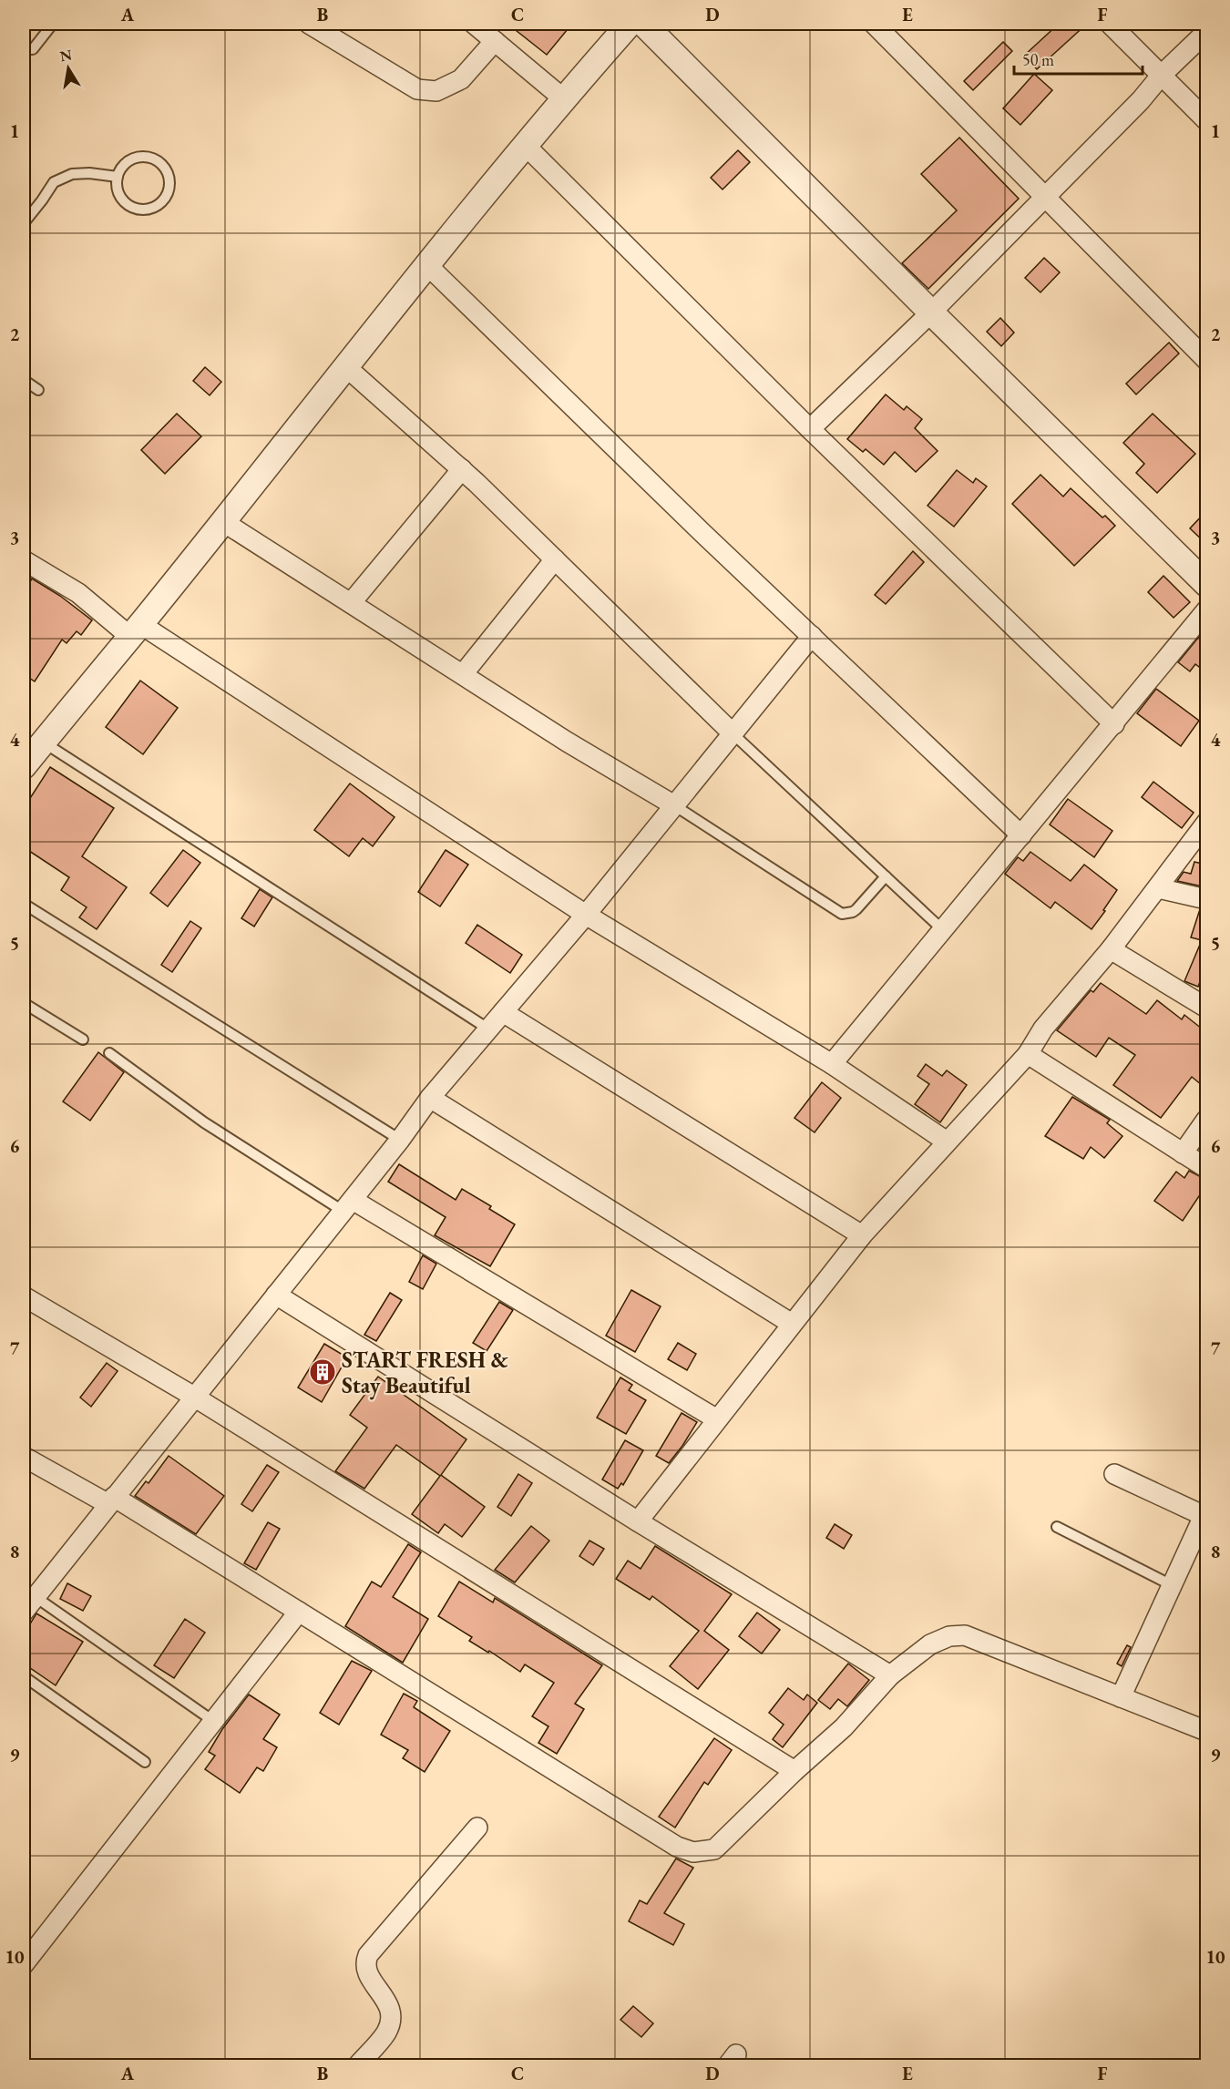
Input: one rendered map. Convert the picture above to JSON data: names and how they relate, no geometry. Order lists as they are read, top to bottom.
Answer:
{
  "places": {
    "building": ["START FRESH & Stay Beautiful"]
  },
  "scale_bar": "50 m",
  "north": "top",
  "grid": {
    "columns": [
      "A",
      "B",
      "C",
      "D",
      "E",
      "F"
    ],
    "rows": [
      "1",
      "2",
      "3",
      "4",
      "5",
      "6",
      "7",
      "8",
      "9",
      "10"
    ]
  }
}
